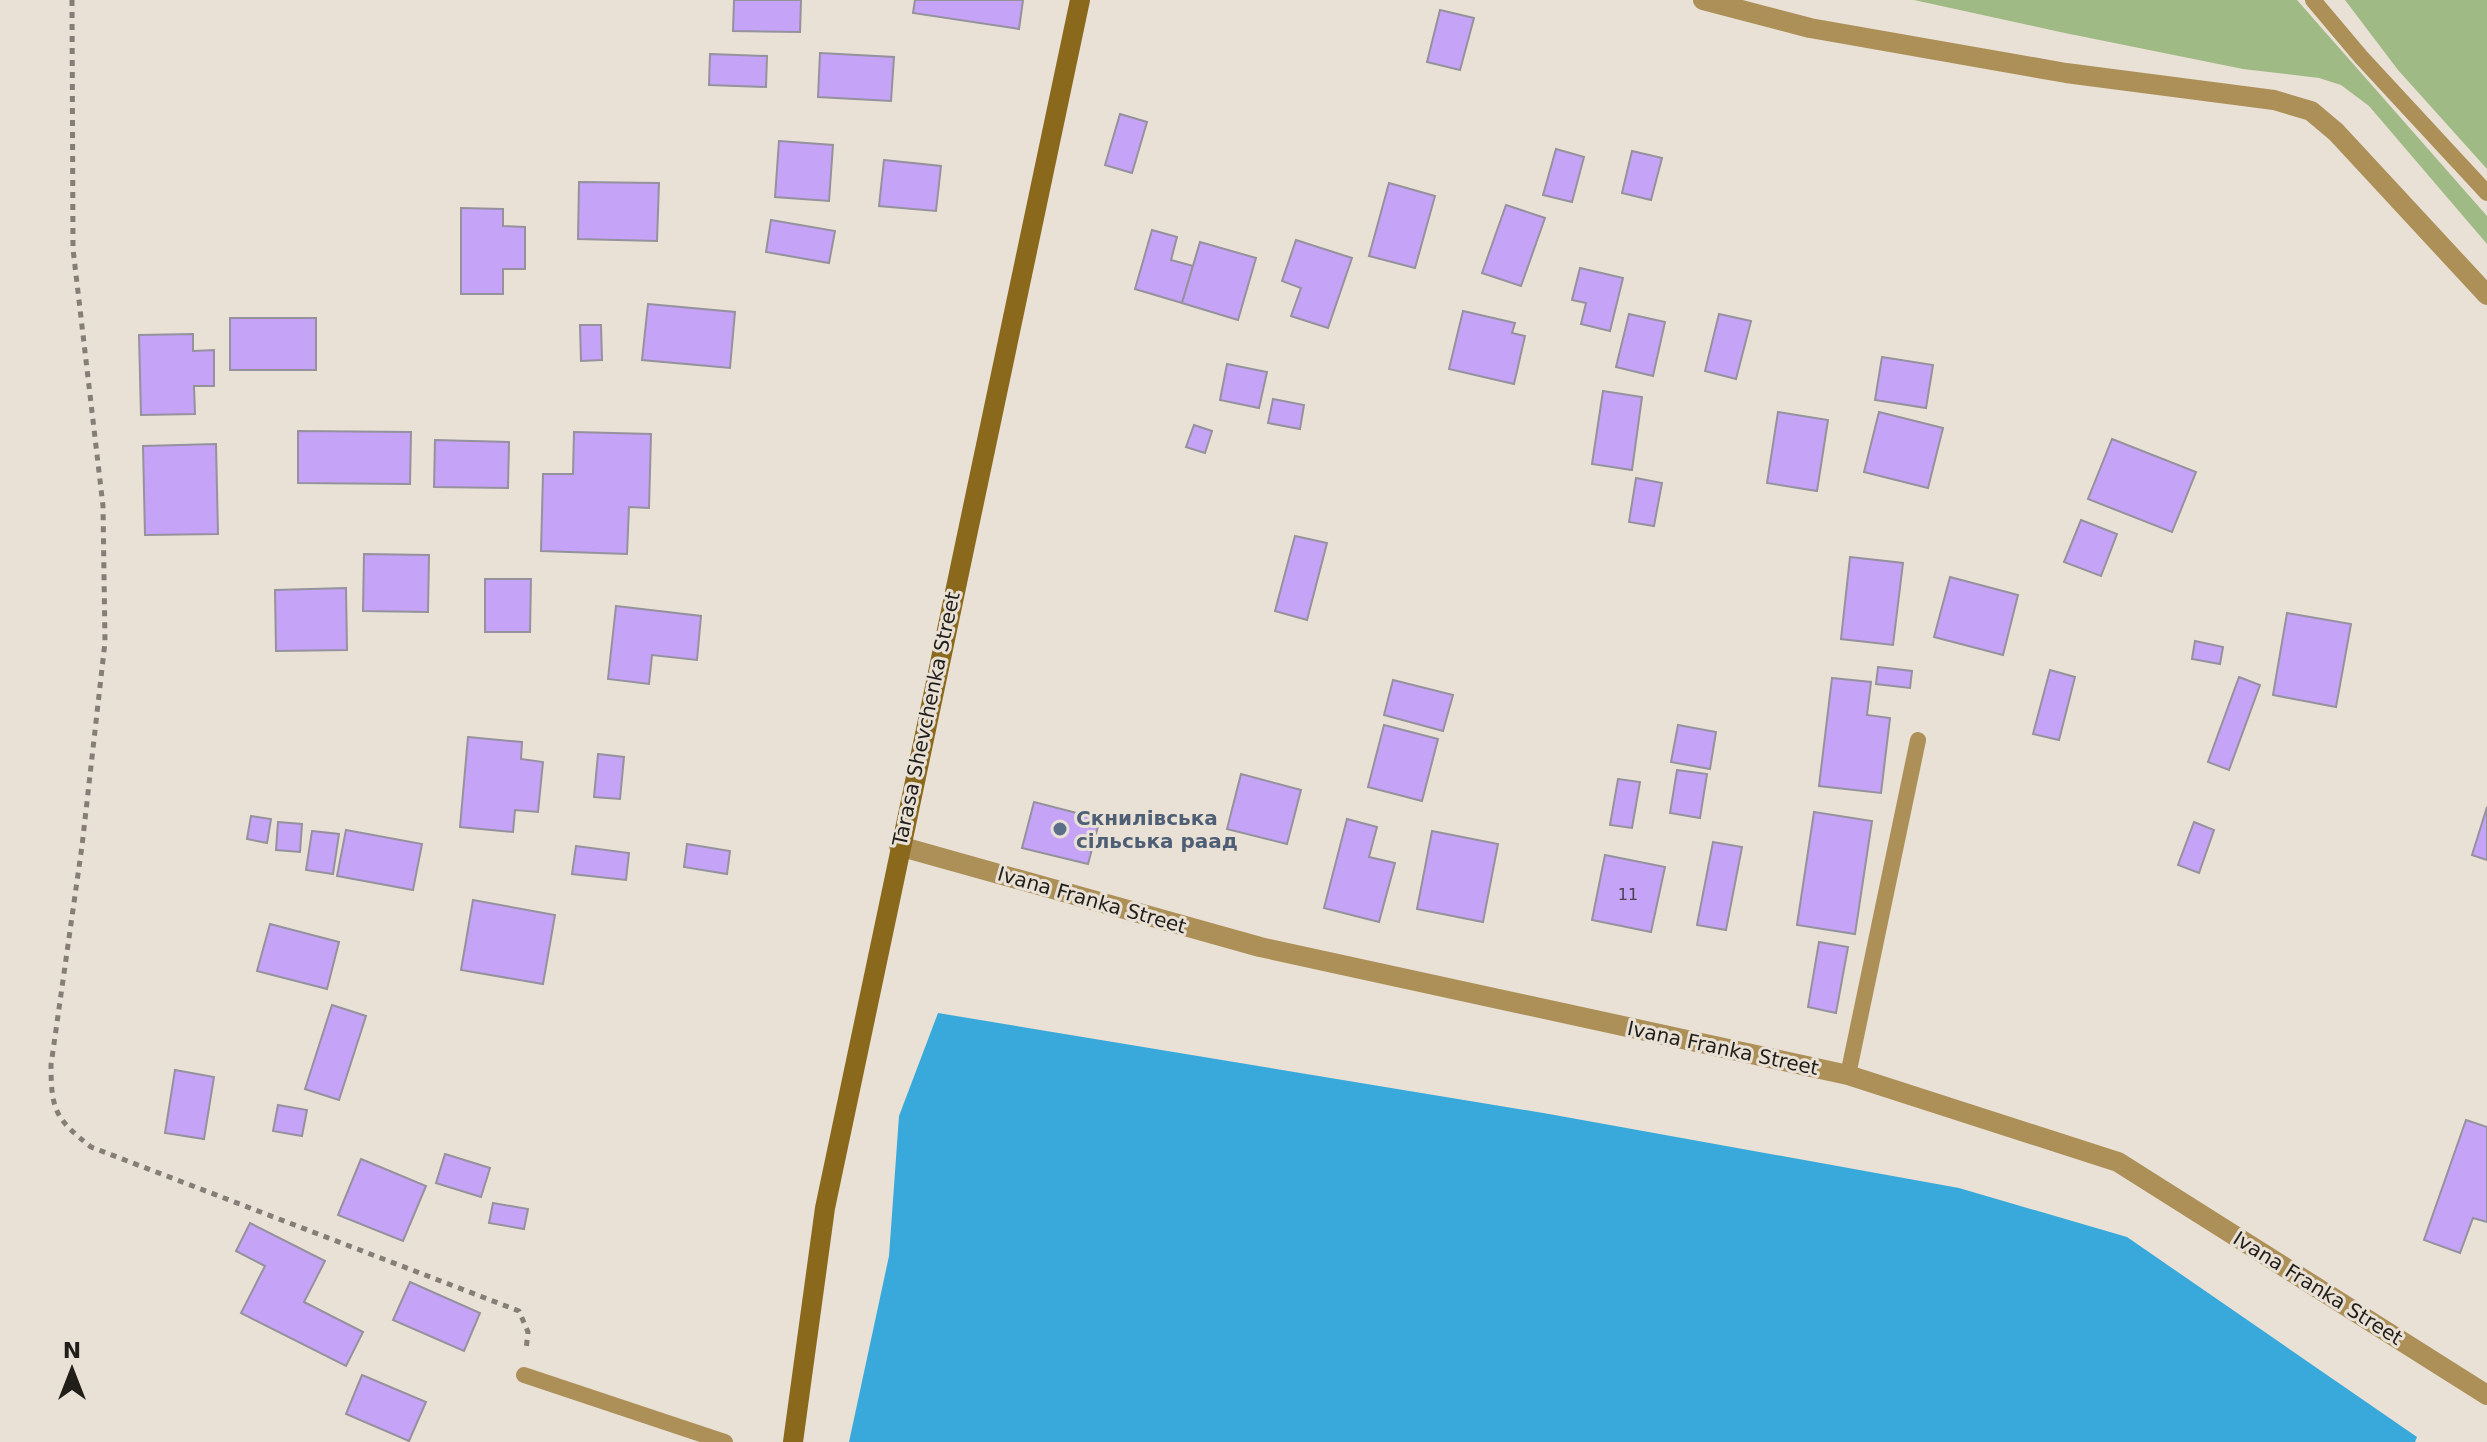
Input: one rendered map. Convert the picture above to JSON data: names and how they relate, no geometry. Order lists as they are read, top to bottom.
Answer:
{
  "streets": {
    "street": ["Tarasa Shevchenka Street", "Ivana Franka Street"]
  },
  "crossings": [
    ["Tarasa Shevchenka Street", "Ivana Franka Street"]
  ],
  "places": ["Скнилівська сільська раад"],
  "house_numbers": ["11"],
  "north": "top"
}
